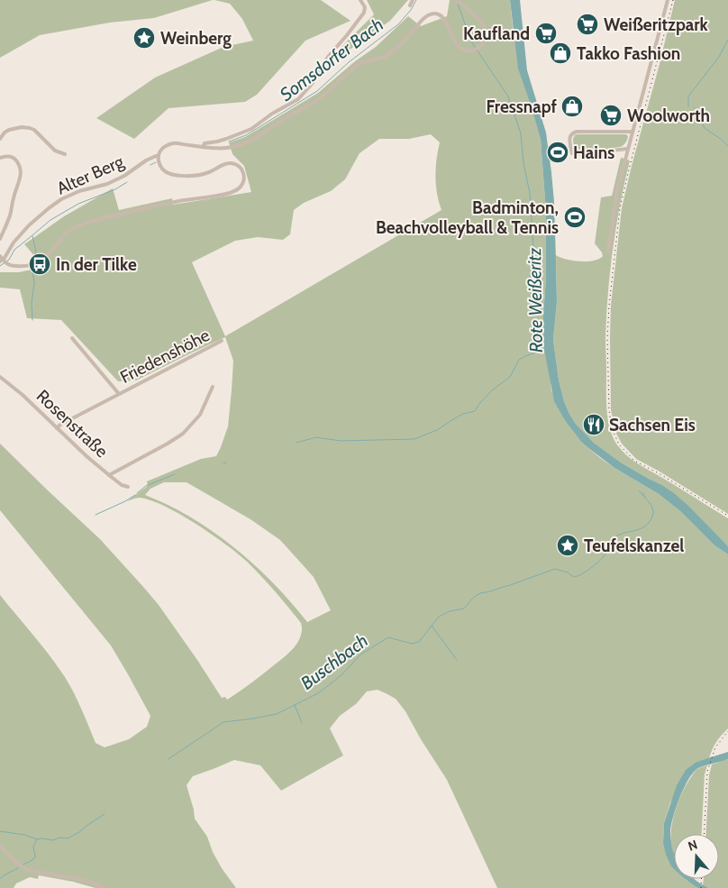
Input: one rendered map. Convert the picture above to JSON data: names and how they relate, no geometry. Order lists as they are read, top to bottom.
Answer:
{
  "streets": {
    "street": ["Alter Berg", "Friedenshöhe", "Rosenstraße"]
  },
  "crossings": [
    ["Friedenshöhe", "Rosenstraße"]
  ],
  "water": ["Somsdorfer Bach", "Rote Weißeritz", "Buschbach"],
  "places": {
    "supermarket": ["Weißeritzpark", "Kaufland", "Woolworth"],
    "place": ["Weinberg", "Teufelskanzel"],
    "shop": ["Takko Fashion", "Fressnapf"],
    "sports": ["Hains", "Badminton, Beachvolleyball & Tennis"],
    "bus stop": ["In der Tilke"],
    "restaurant": ["Sachsen Eis"]
  },
  "north": "top"
}
